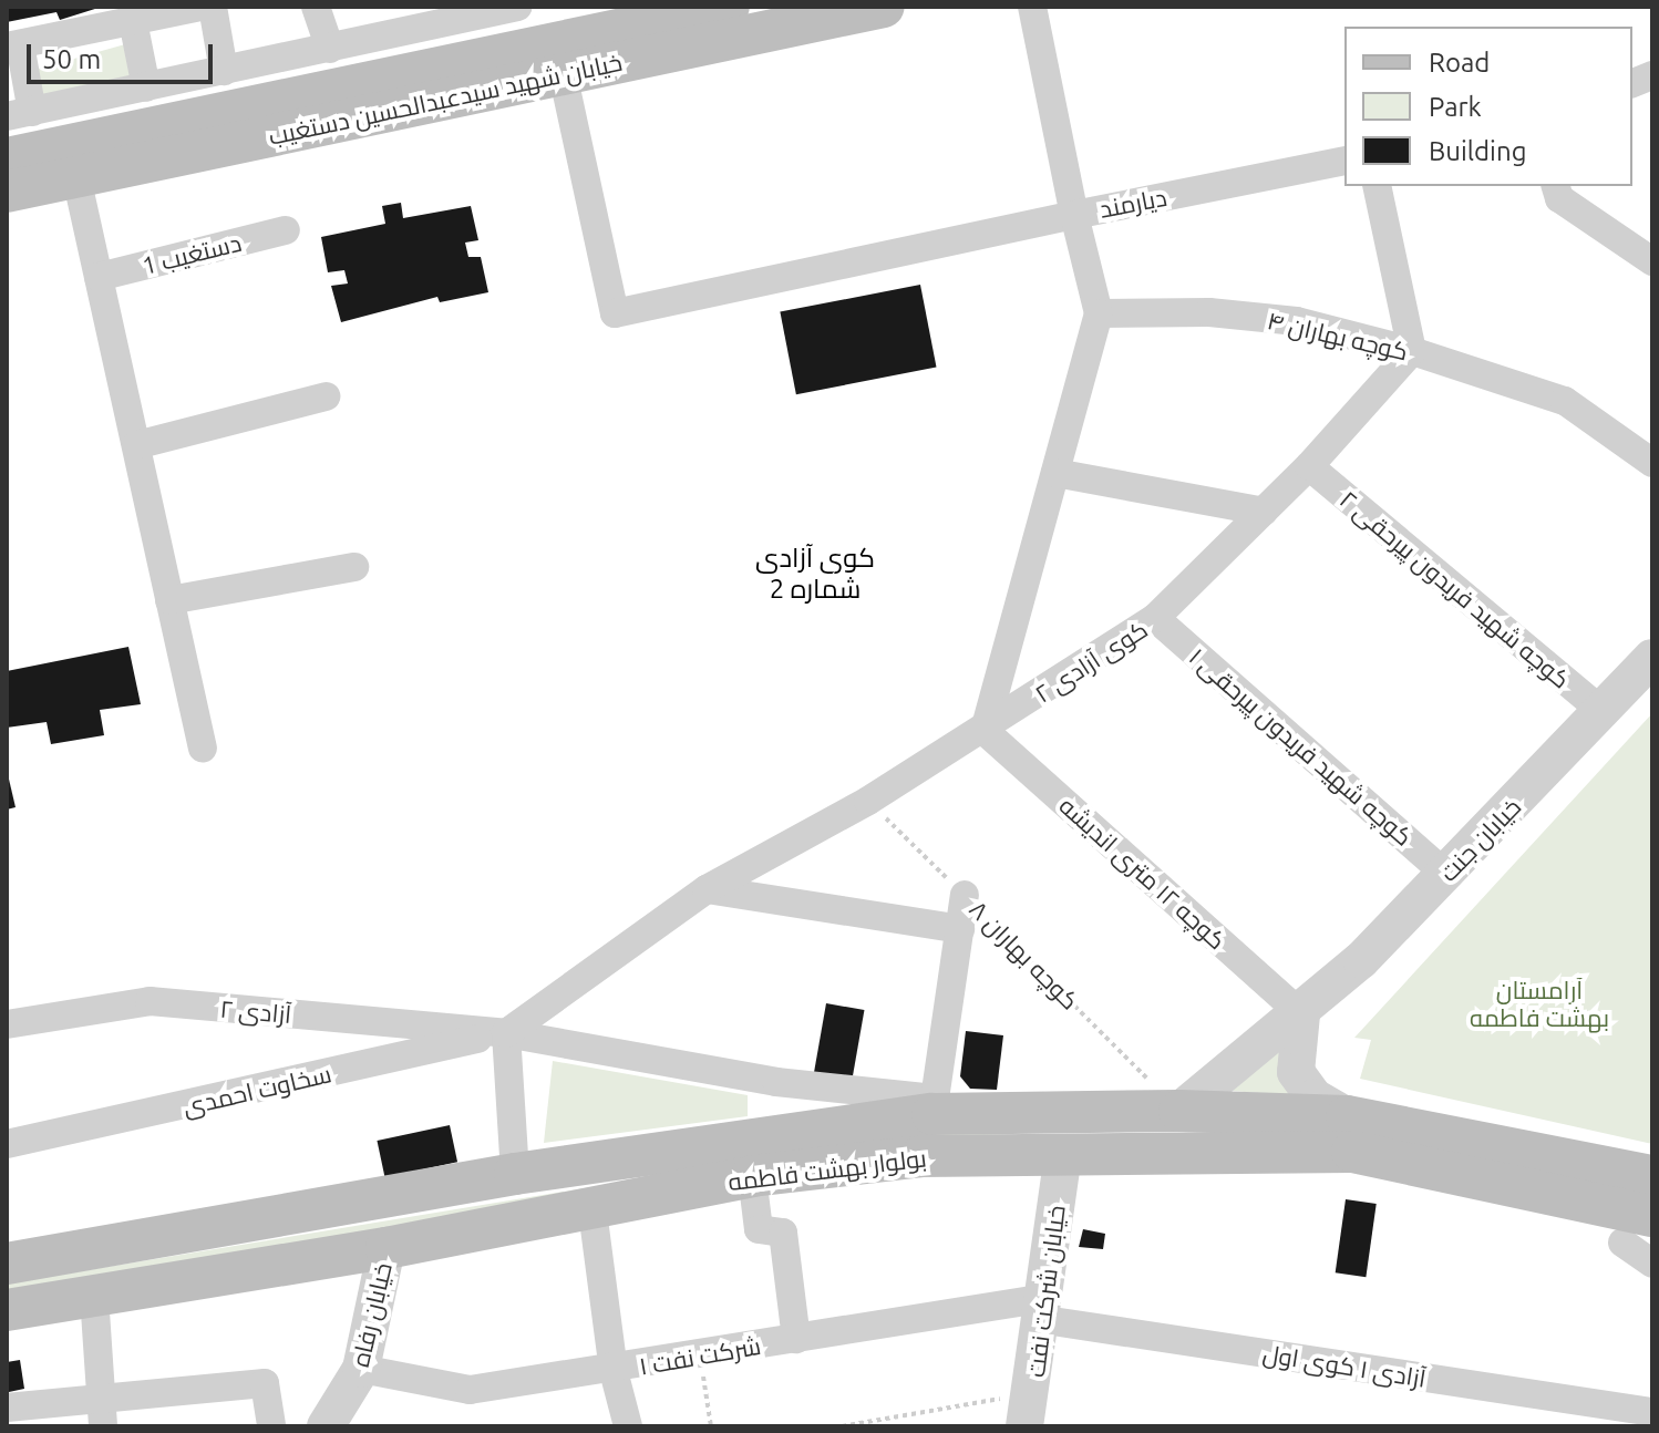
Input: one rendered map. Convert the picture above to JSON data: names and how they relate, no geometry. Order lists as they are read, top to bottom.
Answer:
{
  "streets": {
    "main road": ["خیابان شهید سیدعبدالحسین دستغیب", "بولوار بهشت فاطمه"],
    "street": [
      "دیارمند",
      "دستغیب 1",
      "کوچه بهاران ۴",
      "کوچه شهید فریدون پیرحقی ۲",
      "کوی آزادی ۲",
      "کوچه شهید فریدون پیرحقی ۱",
      "خیابان جنت",
      "کوچه ۱۲ متری اندیشه",
      "آزادی ۲",
      "سخاوت احمدی",
      "خیابان شرکت نفت",
      "خیابان رفاه",
      "شرکت نفت ۱",
      "آزادی ۱ کوی اول"
    ],
    "path": ["کوچه بهاران ۸"]
  },
  "crossings": [
    ["کوچه بهاران ۴", "کوی آزادی ۲"],
    ["کوچه شهید فریدون پیرحقی ۲", "کوی آزادی ۲"],
    ["کوچه شهید فریدون پیرحقی ۲", "خیابان جنت"],
    ["کوی آزادی ۲", "کوچه شهید فریدون پیرحقی ۱"],
    ["کوی آزادی ۲", "کوچه ۱۲ متری اندیشه"],
    ["کوی آزادی ۲", "کوچه بهاران ۸"],
    ["کوی آزادی ۲", "آزادی ۲"],
    ["کوی آزادی ۲", "سخاوت احمدی"],
    ["کوچه شهید فریدون پیرحقی ۱", "خیابان جنت"],
    ["خیابان جنت", "کوچه ۱۲ متری اندیشه"],
    ["خیابان جنت", "کوچه بهاران ۸"],
    ["خیابان جنت", "بولوار بهشت فاطمه"],
    ["کوچه بهاران ۸", "بولوار بهشت فاطمه"],
    ["آزادی ۲", "سخاوت احمدی"],
    ["آزادی ۲", "بولوار بهشت فاطمه"],
    ["بولوار بهشت فاطمه", "خیابان شرکت نفت"],
    ["بولوار بهشت فاطمه", "خیابان رفاه"],
    ["خیابان شرکت نفت", "شرکت نفت ۱"],
    ["خیابان شرکت نفت", "آزادی ۱ کوی اول"],
    ["خیابان رفاه", "شرکت نفت ۱"],
    ["شرکت نفت ۱", "آزادی ۱ کوی اول"]
  ],
  "districts": ["کوی آزادی شماره 2"],
  "parks": ["آرامستان بهشت فاطمه"],
  "legend": ["Road", "Park", "Building"],
  "scale_bar": "50 m"
}
